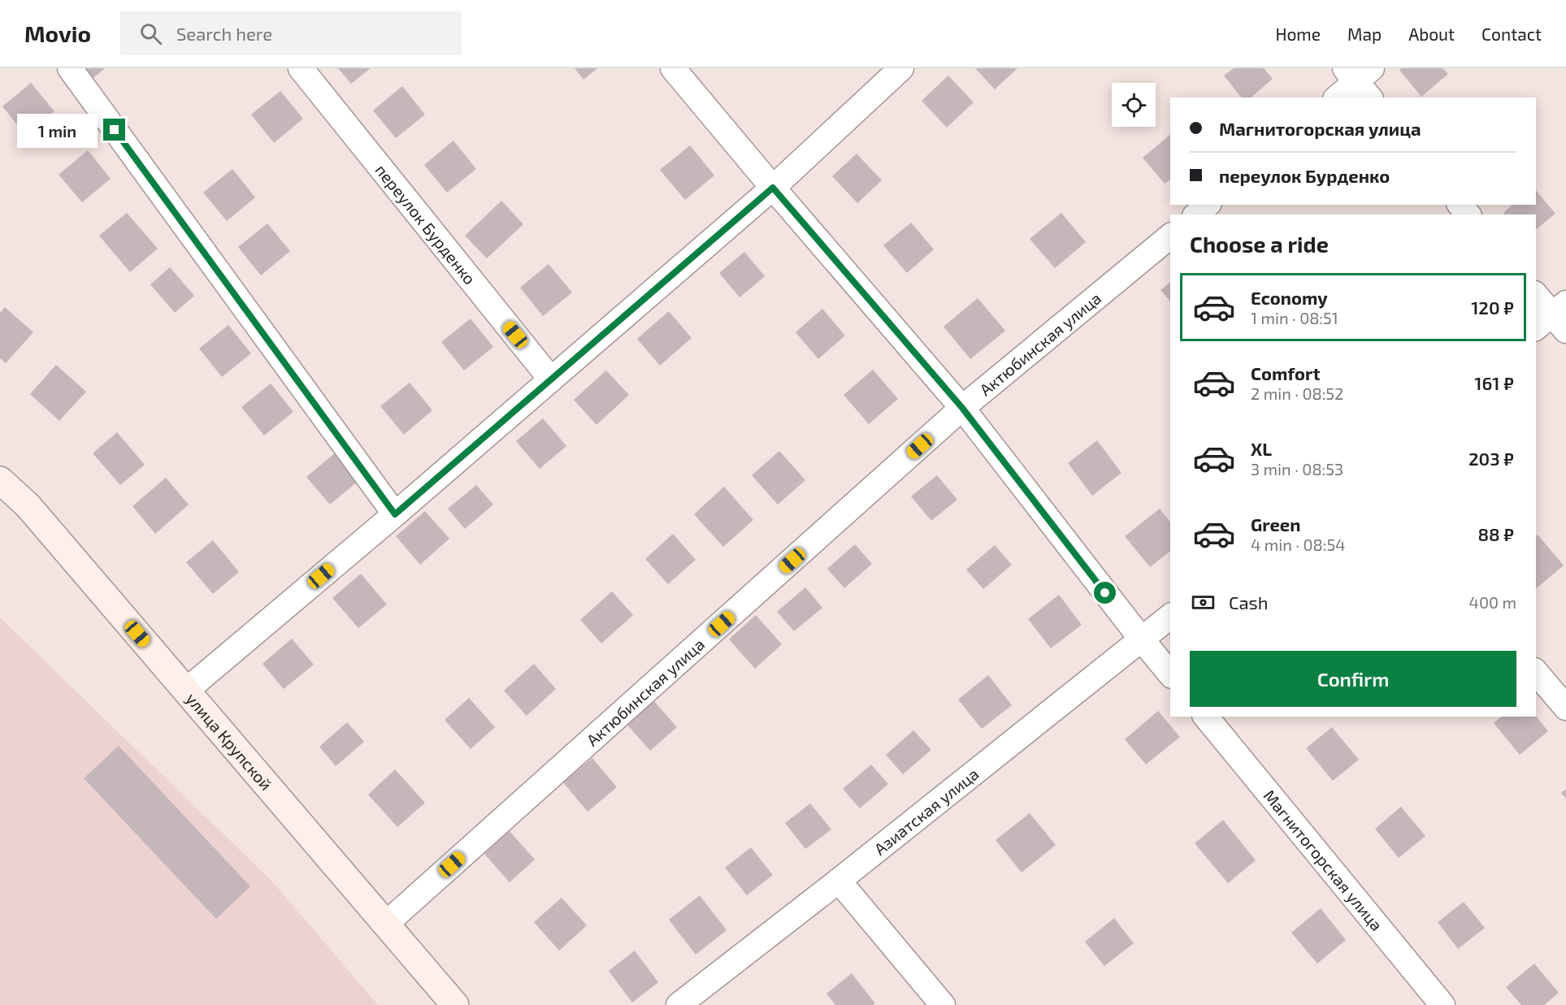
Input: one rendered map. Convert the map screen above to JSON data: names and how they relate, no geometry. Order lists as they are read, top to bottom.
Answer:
{
  "streets": {
    "street": [
      "переулок Бурденко",
      "Актюбинская улица",
      "улица Крупской",
      "Азиатская улица",
      "Магнитогорская улица"
    ]
  },
  "crossings": [
    ["Актюбинская улица", "улица Крупской"]
  ],
  "page": {
    "header": "Movio",
    "search": "Search here",
    "nav": [
      "Home",
      "Map",
      "About",
      "Contact"
    ],
    "banner": ["Магнитогорская улица", "переулок Бурденко"],
    "bubble": "1 min",
    "heading": "Choose a ride",
    "list": [
      {
        "name": "Economy",
        "note": "1 min · 08:51",
        "value": "120 ₽"
      },
      {
        "name": "Comfort",
        "note": "2 min · 08:52",
        "value": "161 ₽"
      },
      {
        "name": "XL",
        "note": "3 min · 08:53",
        "value": "203 ₽"
      },
      {
        "name": "Green",
        "note": "4 min · 08:54",
        "value": "88 ₽"
      }
    ],
    "pay": ["Cash", "400 m"],
    "buttons": "Confirm"
  }
}
